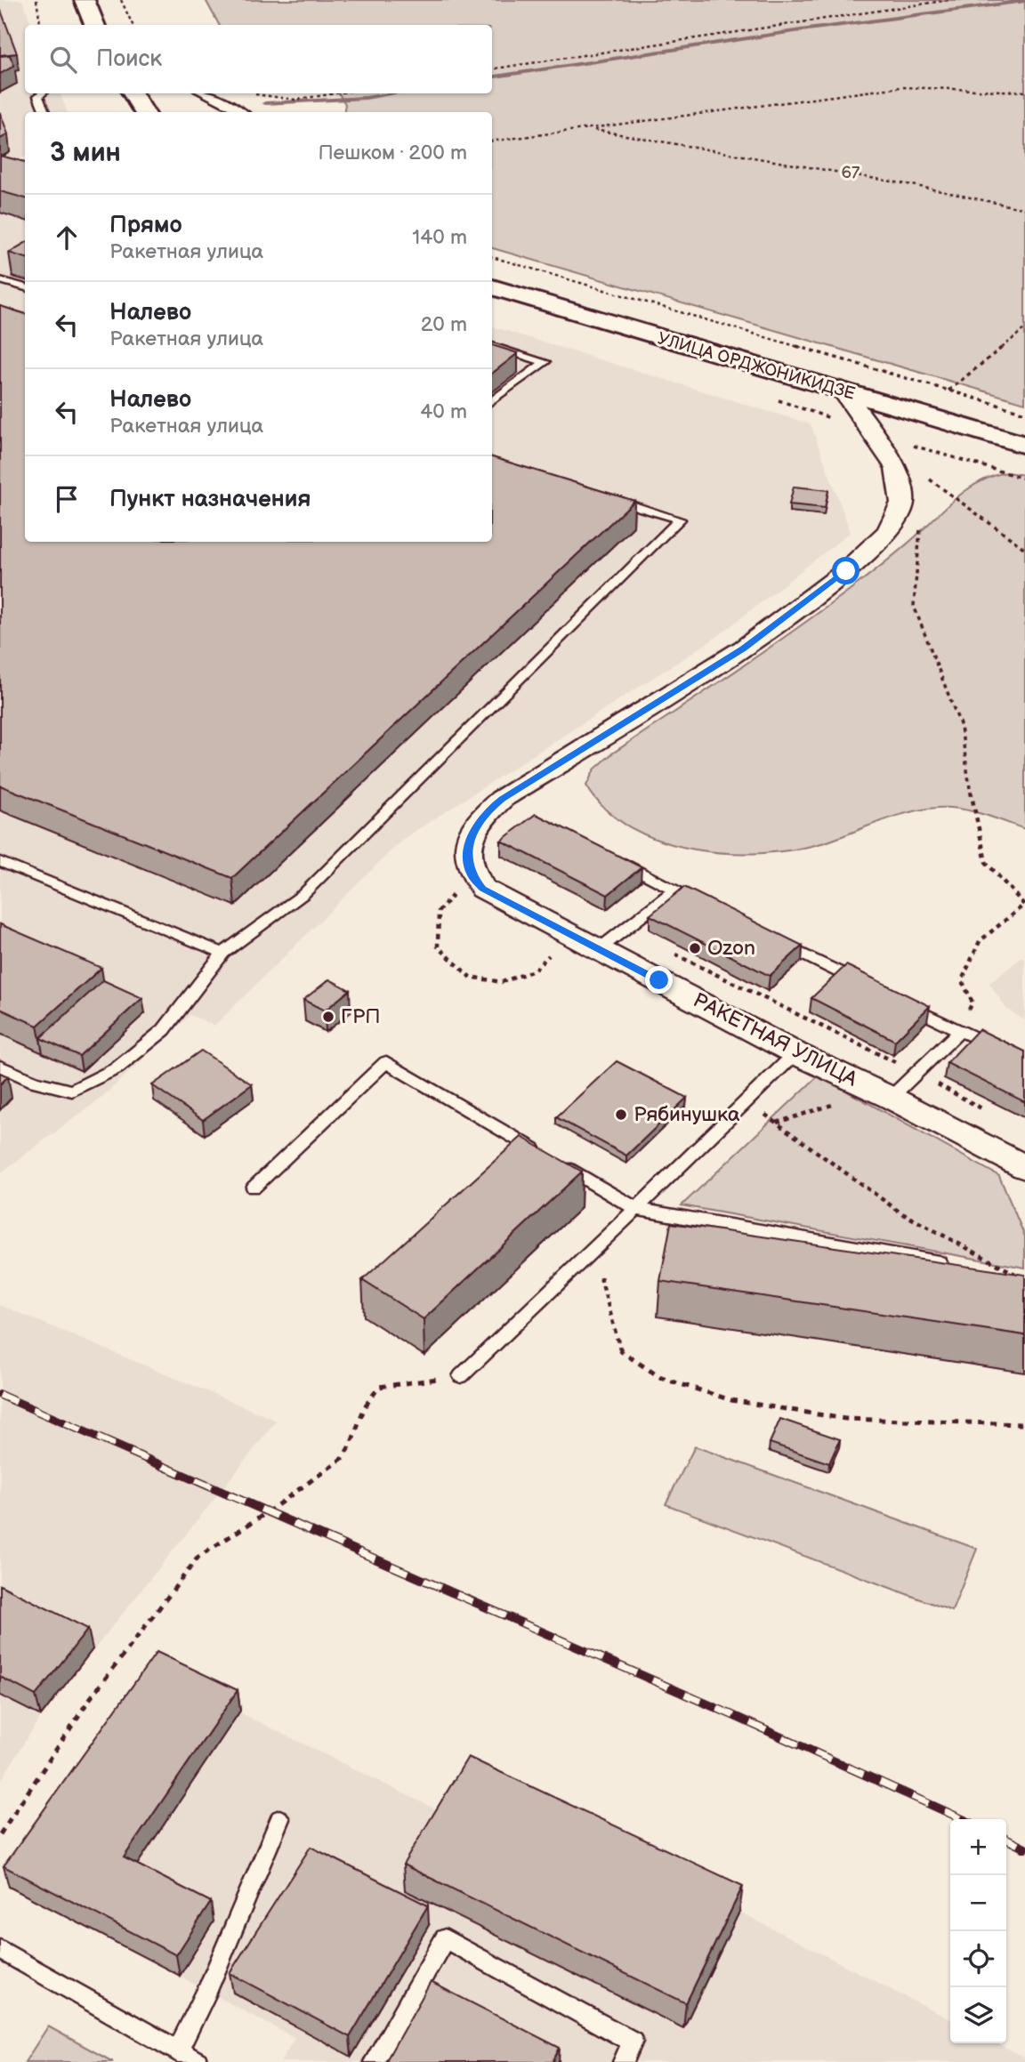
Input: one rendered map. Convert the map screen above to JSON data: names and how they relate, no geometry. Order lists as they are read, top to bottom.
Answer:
{
  "streets": {
    "main road": ["УЛИЦА ОРДЖОНИКИДЗЕ"],
    "street": ["РАКЕТНАЯ УЛИЦА"]
  },
  "parks": ["67"],
  "places": ["Ozon", "ГРП", "Рябинушка"],
  "page": {
    "search": "Поиск",
    "heading": ["3 мин", "Пешком · 200 m"],
    "list": [
      ["Прямо", "Ракетная улица", "140 m"],
      ["Налево", "Ракетная улица", "20 m"],
      ["Налево", "Ракетная улица", "40 m"],
      "Пункт назначения"
    ],
    "map_buttons": ["+", "−"]
  }
}
